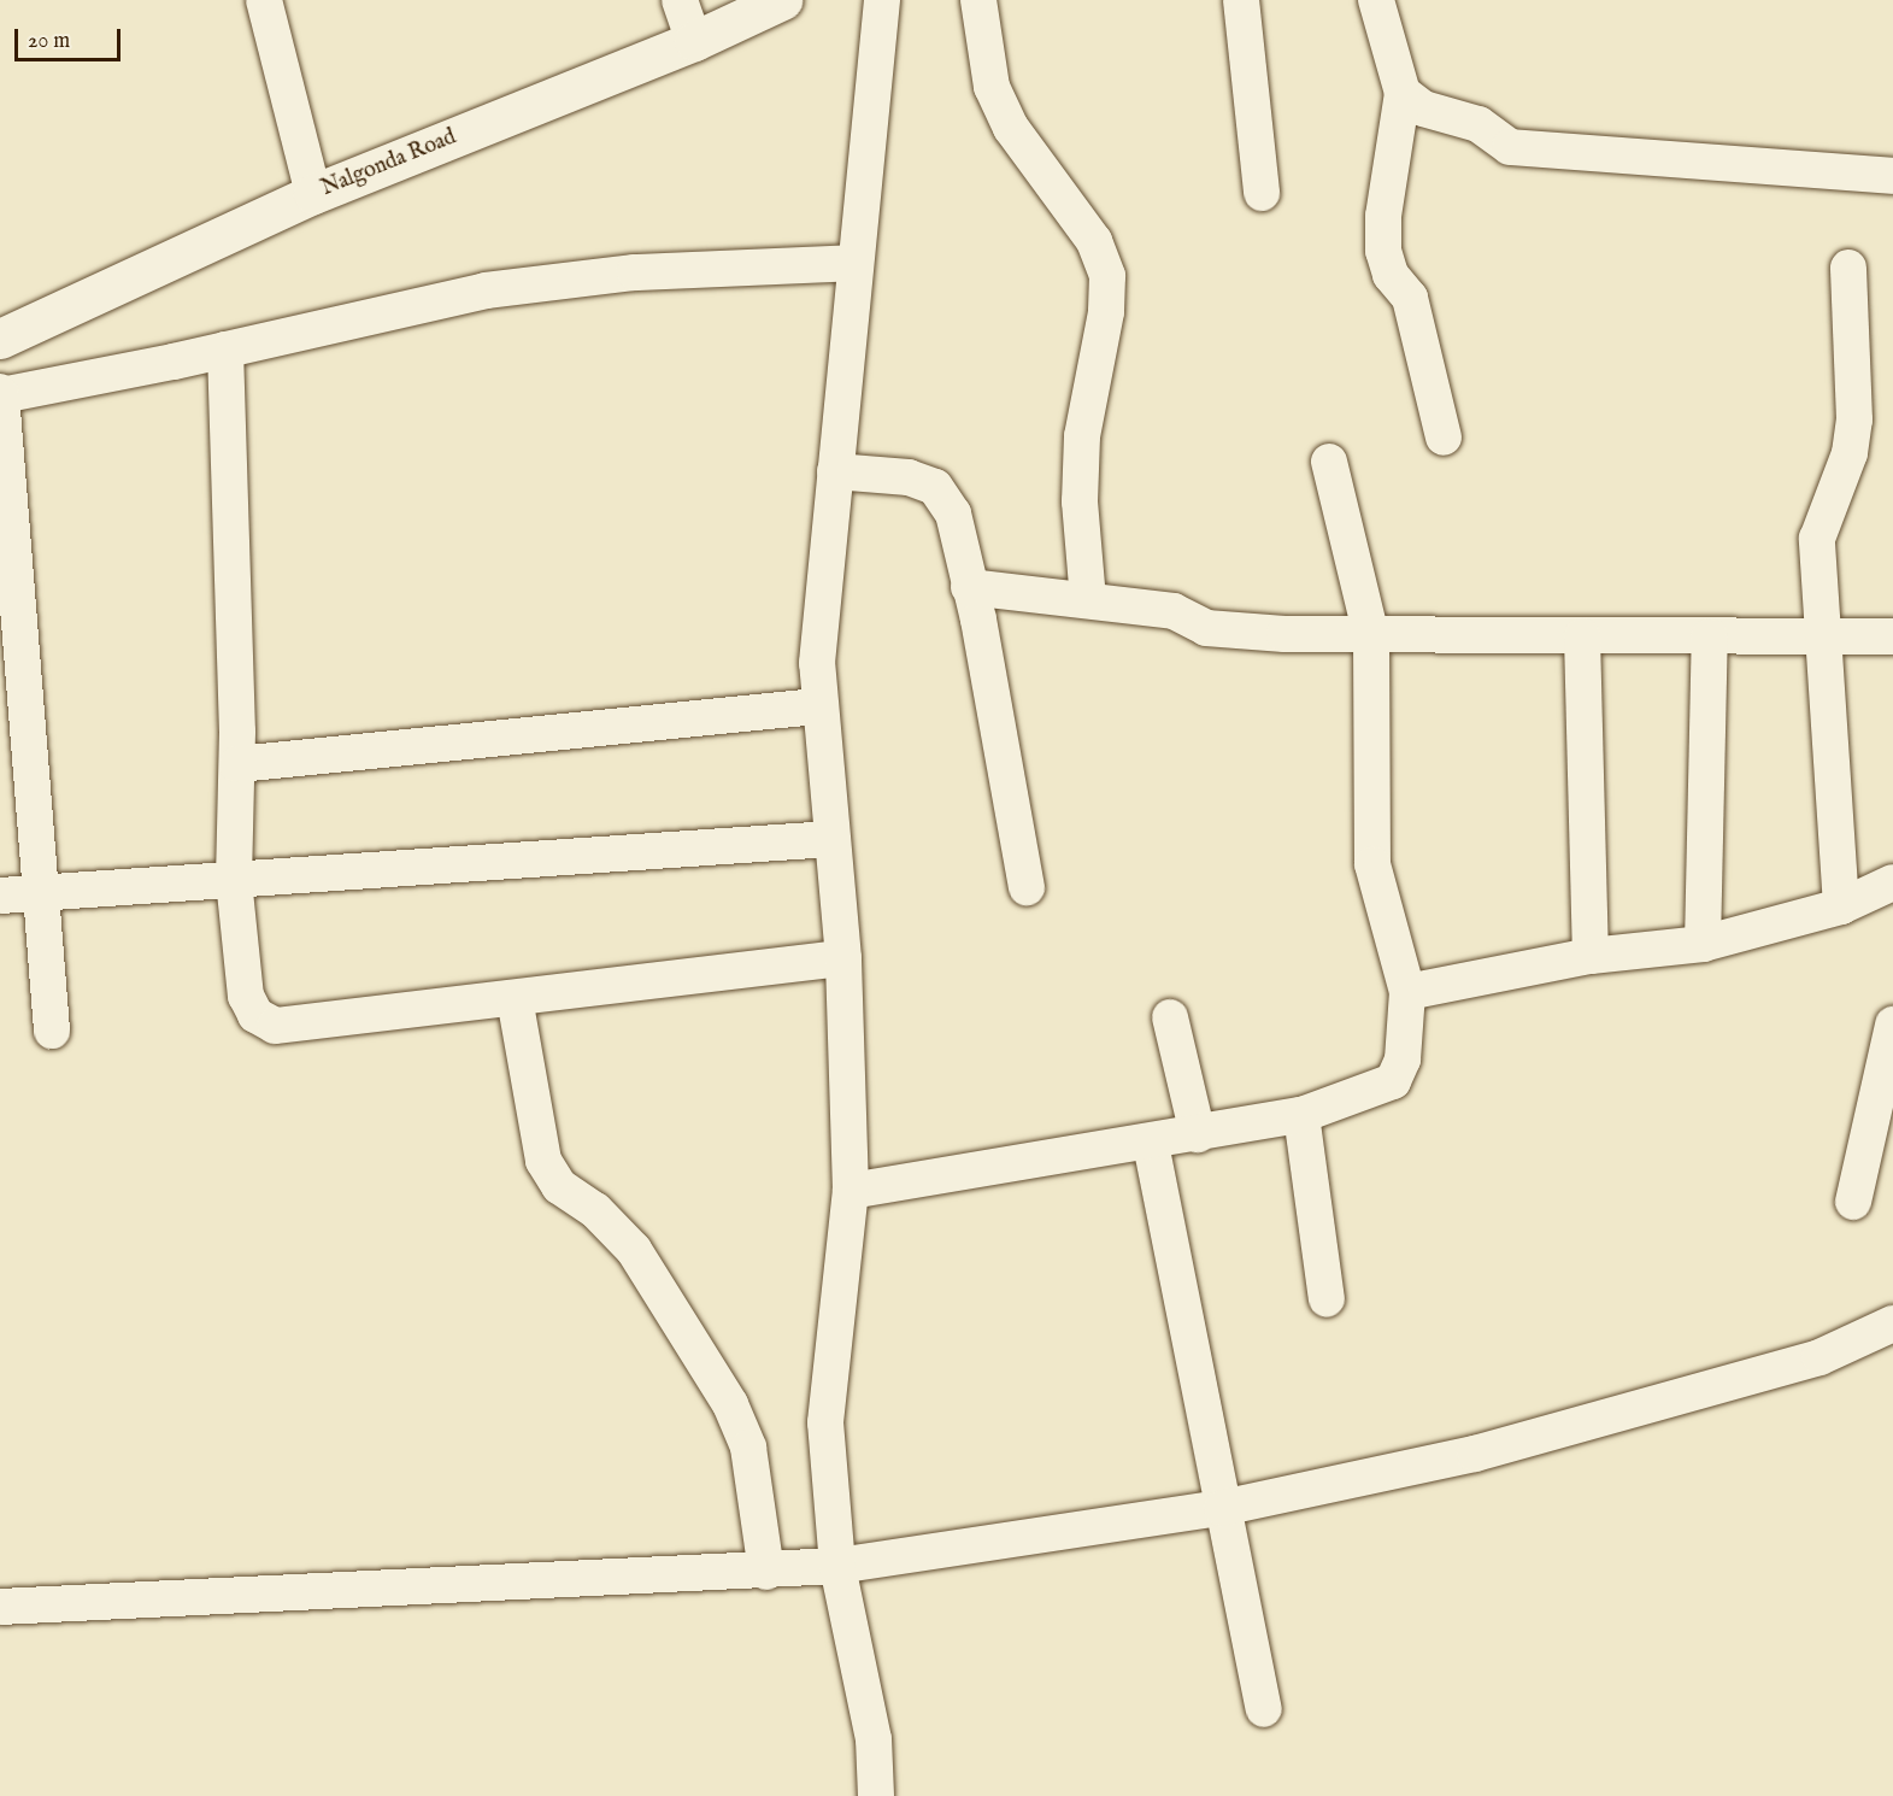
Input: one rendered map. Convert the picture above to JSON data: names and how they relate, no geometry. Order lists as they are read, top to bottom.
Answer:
{
  "streets": {
    "main road": ["Nalgonda Road"]
  },
  "scale_bar": "20 m"
}
